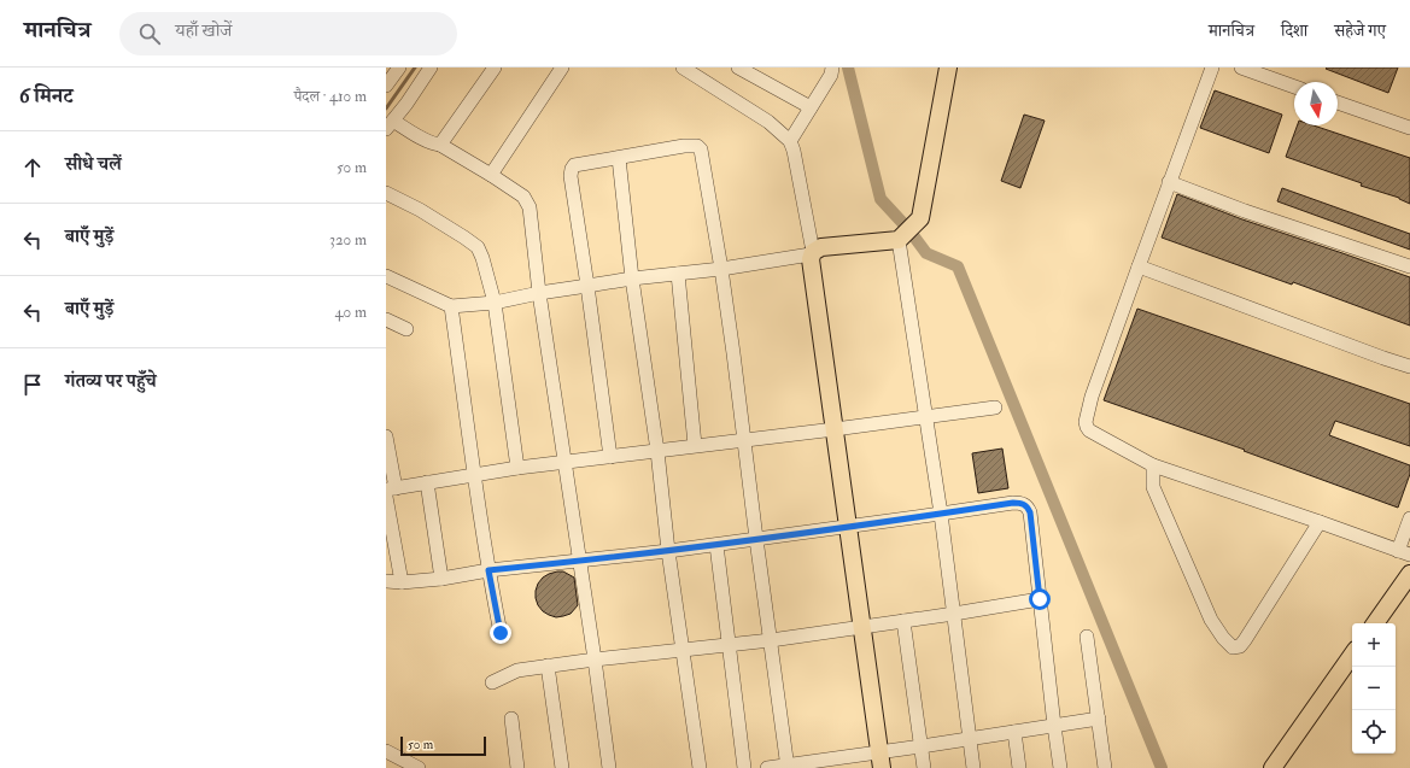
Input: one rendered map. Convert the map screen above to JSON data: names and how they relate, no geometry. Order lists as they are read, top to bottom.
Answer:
{
  "scale_bar": "50 m",
  "north": "bottom",
  "page": {
    "header": "मानचित्र",
    "search": "यहाँ खोजें",
    "nav": ["मानचित्र", "दिशा", "सहेजे गए"],
    "heading": ["6 मिनट", "पैदल · 410 m"],
    "list": [
      ["सीधे चलें", "50 m"],
      ["बाएँ मुड़ें", "320 m"],
      ["बाएँ मुड़ें", "40 m"],
      "गंतव्य पर पहुँचे"
    ],
    "map_buttons": ["+", "−"],
    "scale": "50 m"
  }
}
